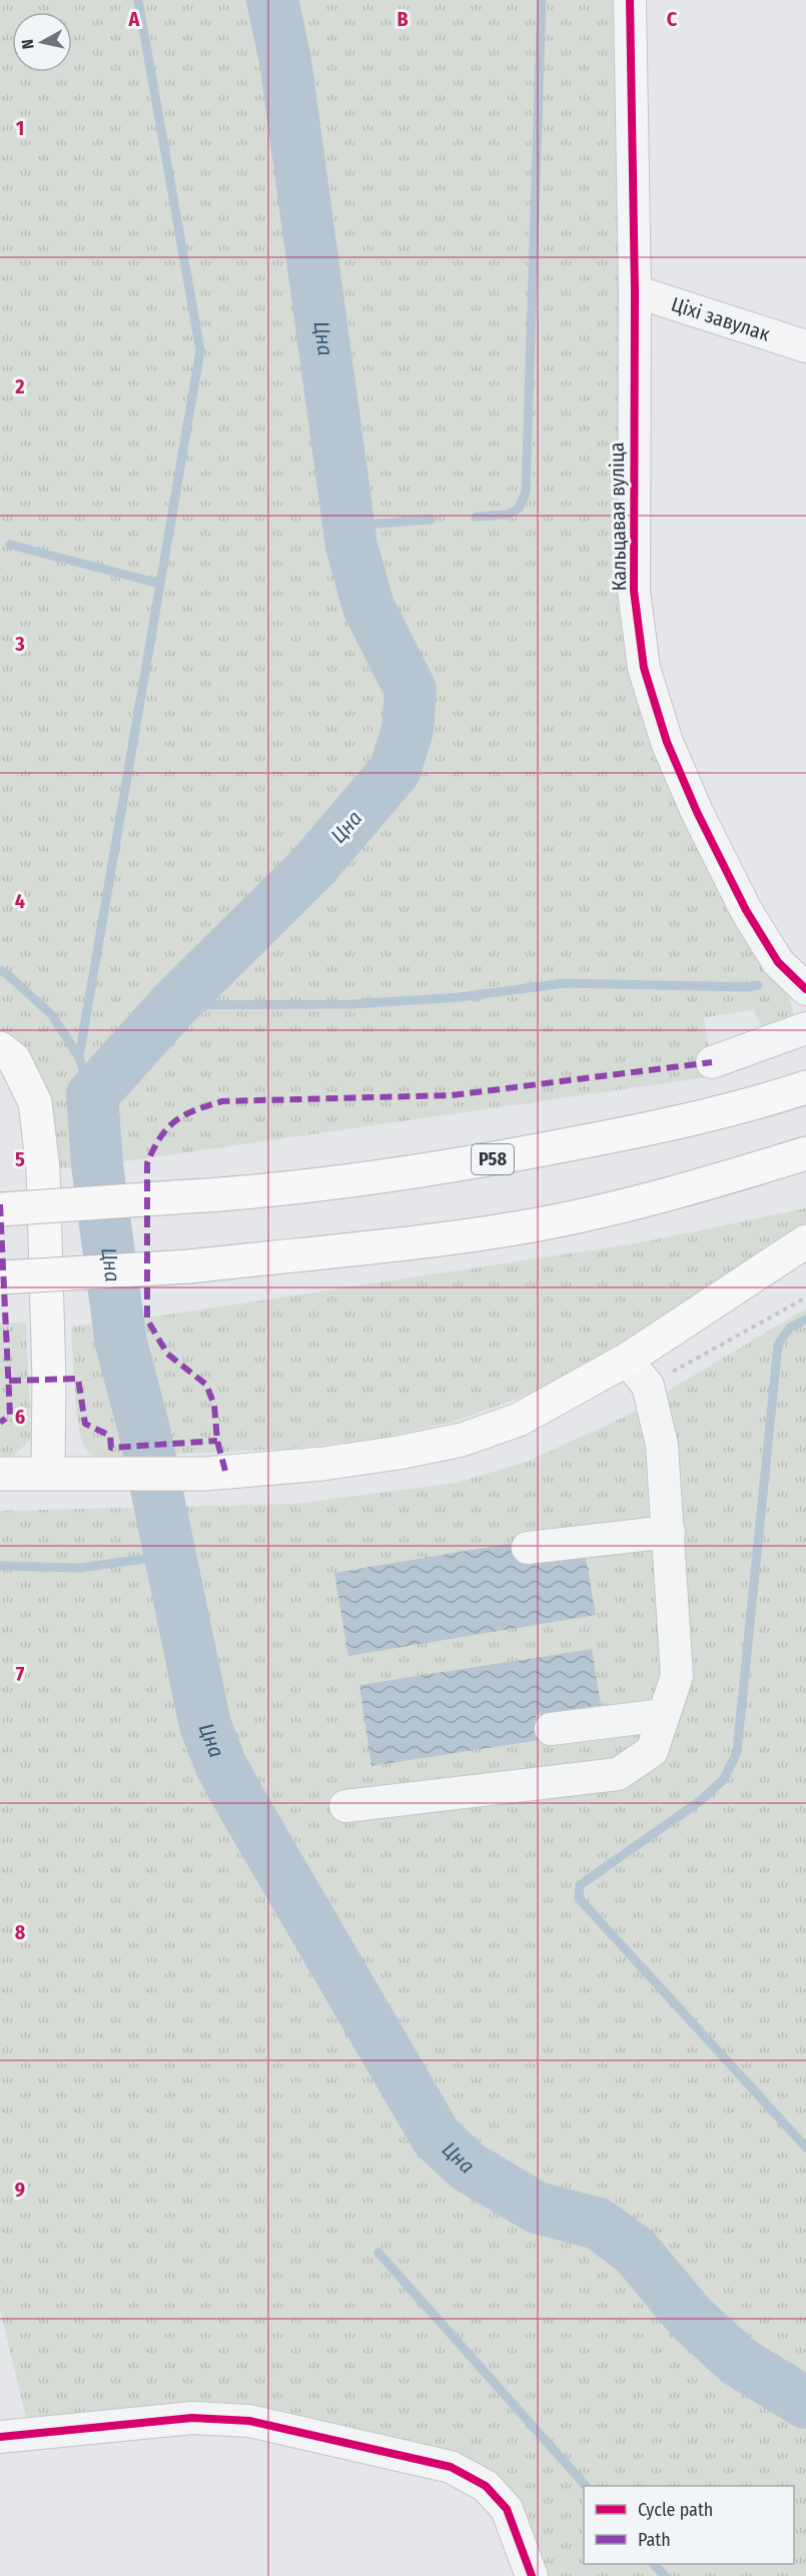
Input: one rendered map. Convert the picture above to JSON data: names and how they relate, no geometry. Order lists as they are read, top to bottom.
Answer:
{
  "streets": {
    "main road": ["Р58"],
    "street": ["Ціхі завулак", "Кальцавая вуліца"]
  },
  "crossings": [
    ["Ціхі завулак", "Кальцавая вуліца"]
  ],
  "water": ["Цна"],
  "legend": ["Cycle path", "Path"],
  "north": "left",
  "grid": {
    "columns": ["A", "B", "C"],
    "rows": [
      "1",
      "2",
      "3",
      "4",
      "5",
      "6",
      "7",
      "8",
      "9"
    ]
  }
}
